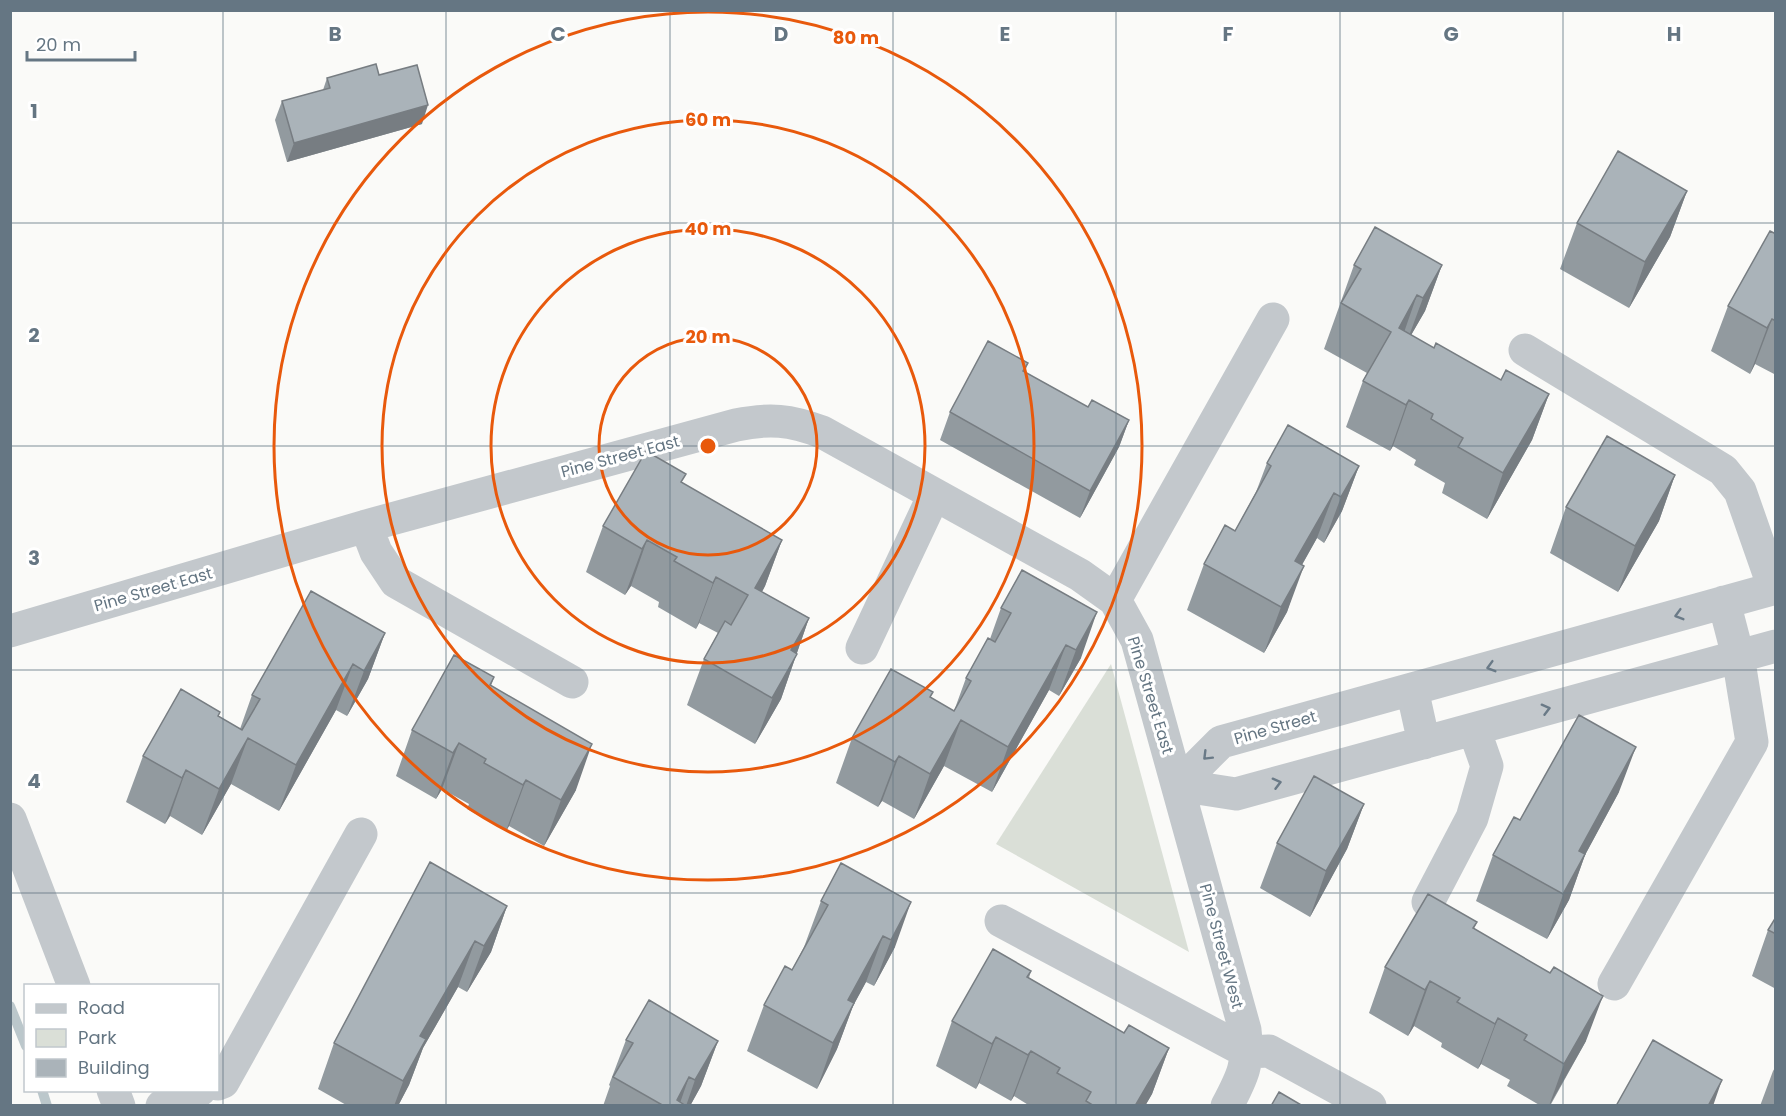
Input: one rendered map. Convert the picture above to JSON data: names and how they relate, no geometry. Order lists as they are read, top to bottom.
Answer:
{
  "streets": {
    "street": ["Pine Street East", "Pine Street", "Pine Street West"]
  },
  "crossings": [
    ["Pine Street East", "Pine Street"],
    ["Pine Street East", "Pine Street West"],
    ["Pine Street", "Pine Street West"]
  ],
  "legend": ["Road", "Park", "Building"],
  "scale_bar": "20 m",
  "grid": {
    "columns": [
      "B",
      "C",
      "D",
      "E",
      "F",
      "G",
      "H"
    ],
    "rows": [
      "1",
      "2",
      "3",
      "4"
    ]
  },
  "rings": [
    "80 m",
    "60 m",
    "40 m",
    "20 m"
  ]
}
